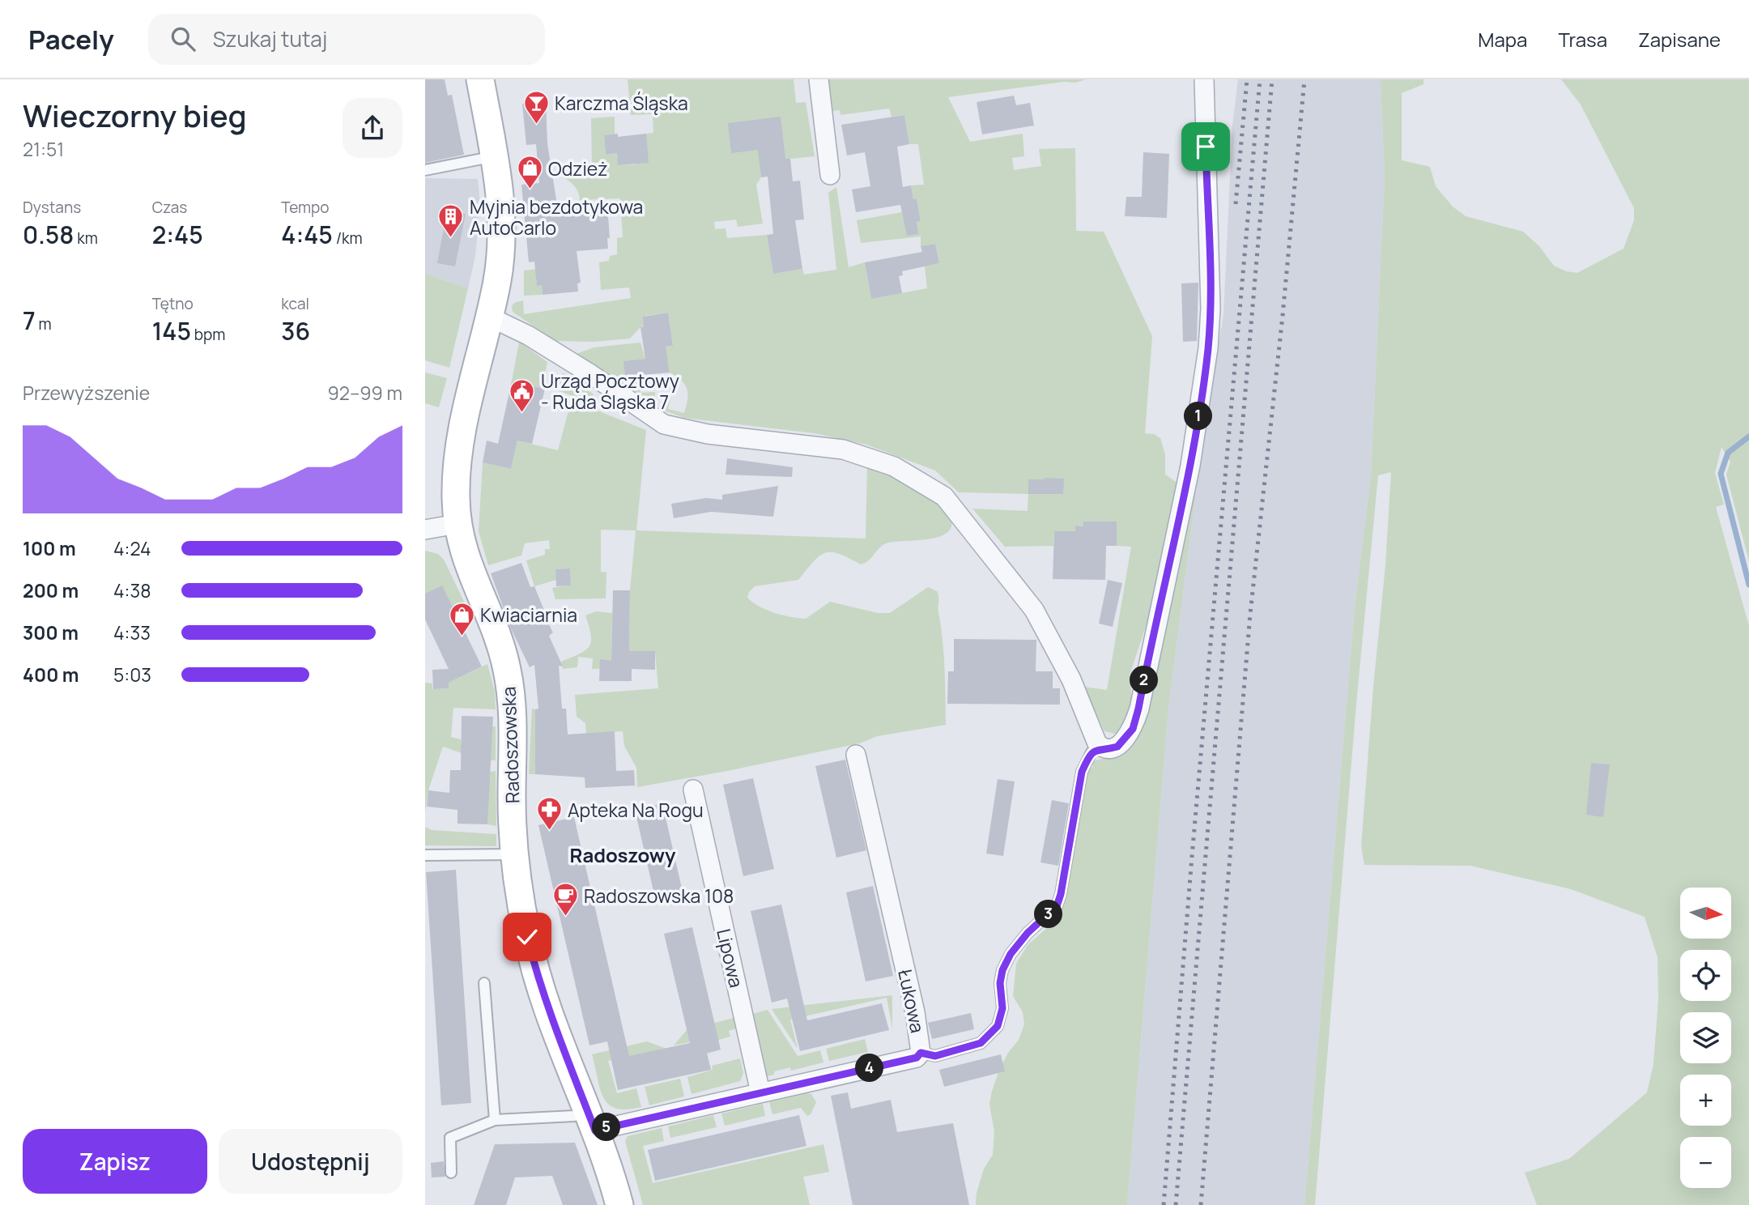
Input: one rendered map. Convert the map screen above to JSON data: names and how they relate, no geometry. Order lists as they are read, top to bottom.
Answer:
{
  "streets": {
    "street": ["Radoszowska", "Lipowa", "Łukowa"]
  },
  "crossings": [
    ["Radoszowska", "Łukowa"],
    ["Lipowa", "Łukowa"]
  ],
  "districts": ["Radoszowy"],
  "places": {
    "bar": ["Karczma Śląska"],
    "shop": ["Odzież", "Kwiaciarnia"],
    "building": ["Myjnia bezdotykowa AutoCarlo"],
    "public building": ["Urząd Pocztowy - Ruda Śląska 7"],
    "pharmacy": ["Apteka Na Rogu"],
    "cafe": ["Radoszowska 108"]
  },
  "north": "right",
  "page": {
    "header": "Pacely",
    "search": "Szukaj tutaj",
    "nav": ["Mapa", "Trasa", "Zapisane"],
    "heading": ["Wieczorny bieg", "21:51"],
    "stats": [
      ["Dystans", "0.58 km"],
      ["Czas", "2:45"],
      ["Tempo", "4:45 /km"],
      ["7 m"],
      ["Tętno", "145 bpm"],
      ["kcal", "36"]
    ],
    "chart": ["Przewyższenie", "92–99 m"],
    "pins": [
      "1",
      "2",
      "3",
      "4",
      "5"
    ],
    "list": [
      {
        "name": "100 m",
        "note": "4:24"
      },
      {
        "name": "200 m",
        "note": "4:38"
      },
      {
        "name": "300 m",
        "note": "4:33"
      },
      {
        "name": "400 m",
        "note": "5:03"
      }
    ],
    "map_buttons": ["+", "−"],
    "buttons": ["Zapisz", "Udostępnij"]
  }
}
